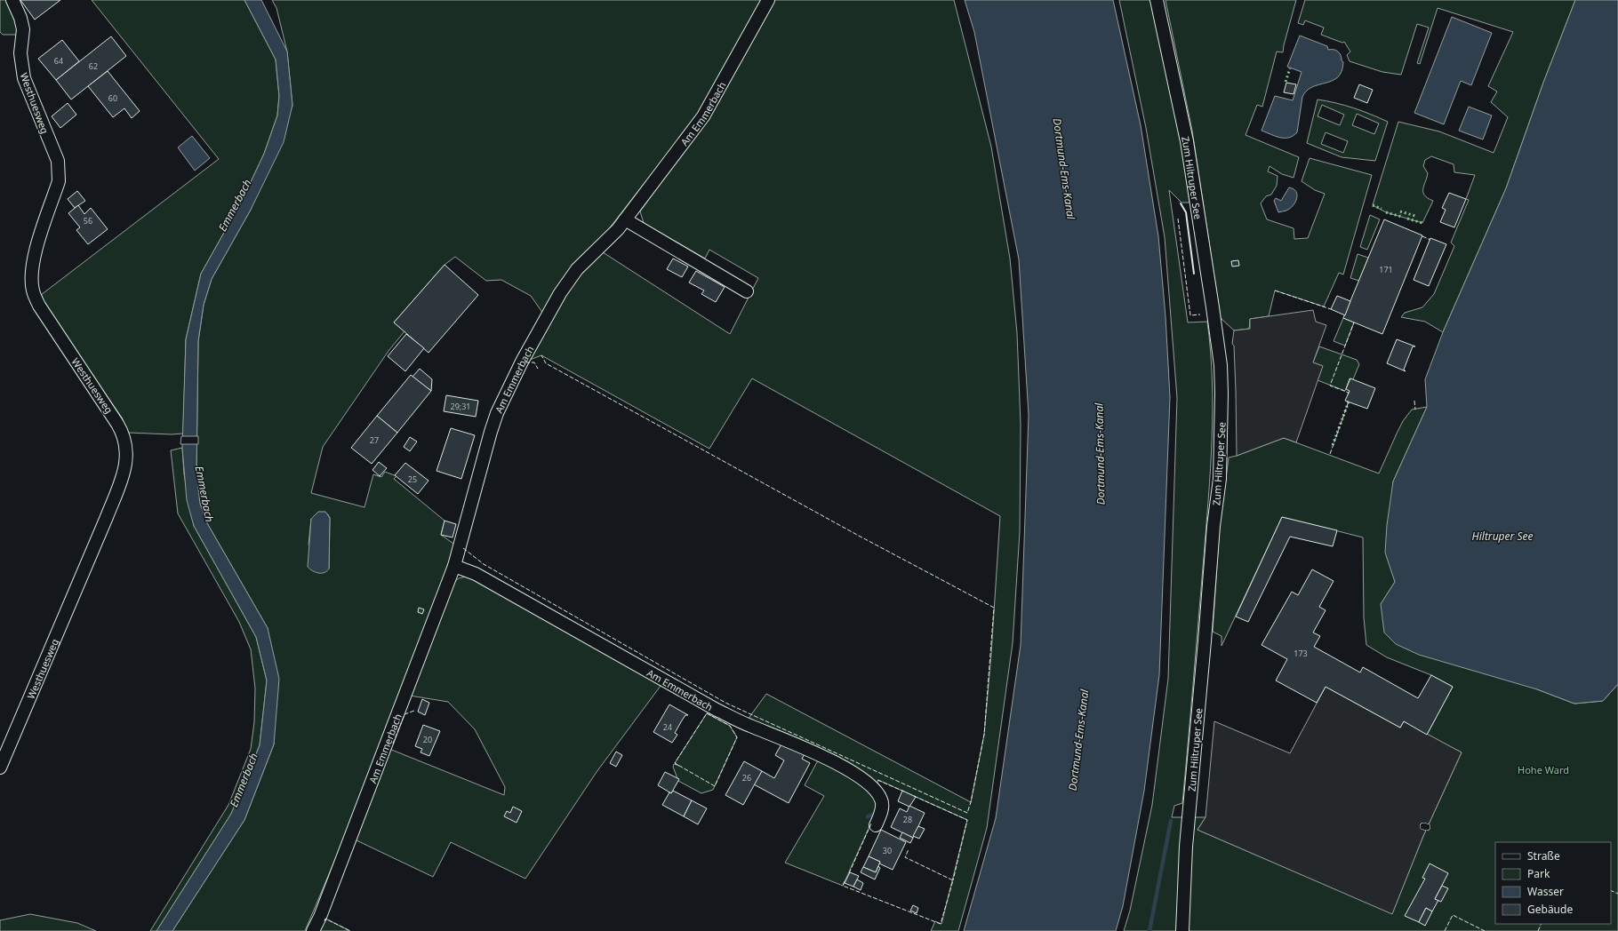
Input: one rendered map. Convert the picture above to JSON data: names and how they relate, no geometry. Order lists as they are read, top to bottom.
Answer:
{
  "streets": {
    "street": ["Westhuesweg", "Am Emmerbach", "Zum Hiltruper See"]
  },
  "water": ["Dortmund-Ems-Kanal", "Emmerbach", "Hiltruper See"],
  "parks": ["Hohe Ward"],
  "house_numbers": [
    "64",
    "62",
    "60",
    "56",
    "171",
    "29;31",
    "27",
    "25",
    "173",
    "24",
    "20",
    "26",
    "28",
    "30"
  ],
  "legend": [
    "Straße",
    "Park",
    "Wasser",
    "Gebäude"
  ]
}
